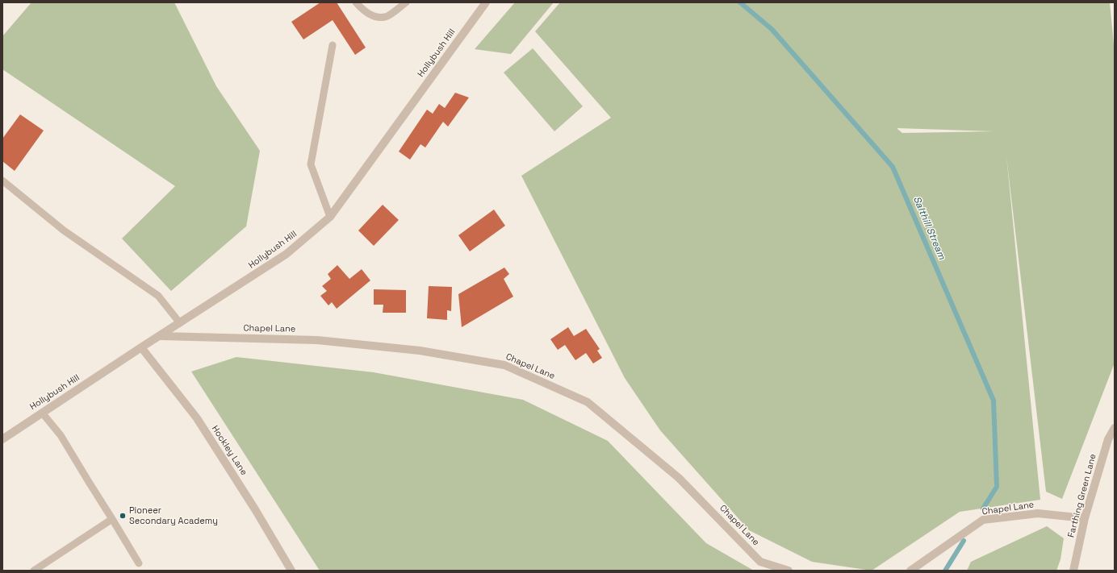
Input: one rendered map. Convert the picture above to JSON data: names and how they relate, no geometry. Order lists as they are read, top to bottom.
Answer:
{
  "streets": {
    "street": [
      "Hollybush Hill",
      "Chapel Lane",
      "Hockley Lane",
      "Farthing Green Lane"
    ]
  },
  "crossings": [
    ["Hollybush Hill", "Chapel Lane"],
    ["Hollybush Hill", "Hockley Lane"],
    ["Chapel Lane", "Farthing Green Lane"]
  ],
  "water": ["Salthill Stream"],
  "places": ["Pioneer Secondary Academy"]
}
